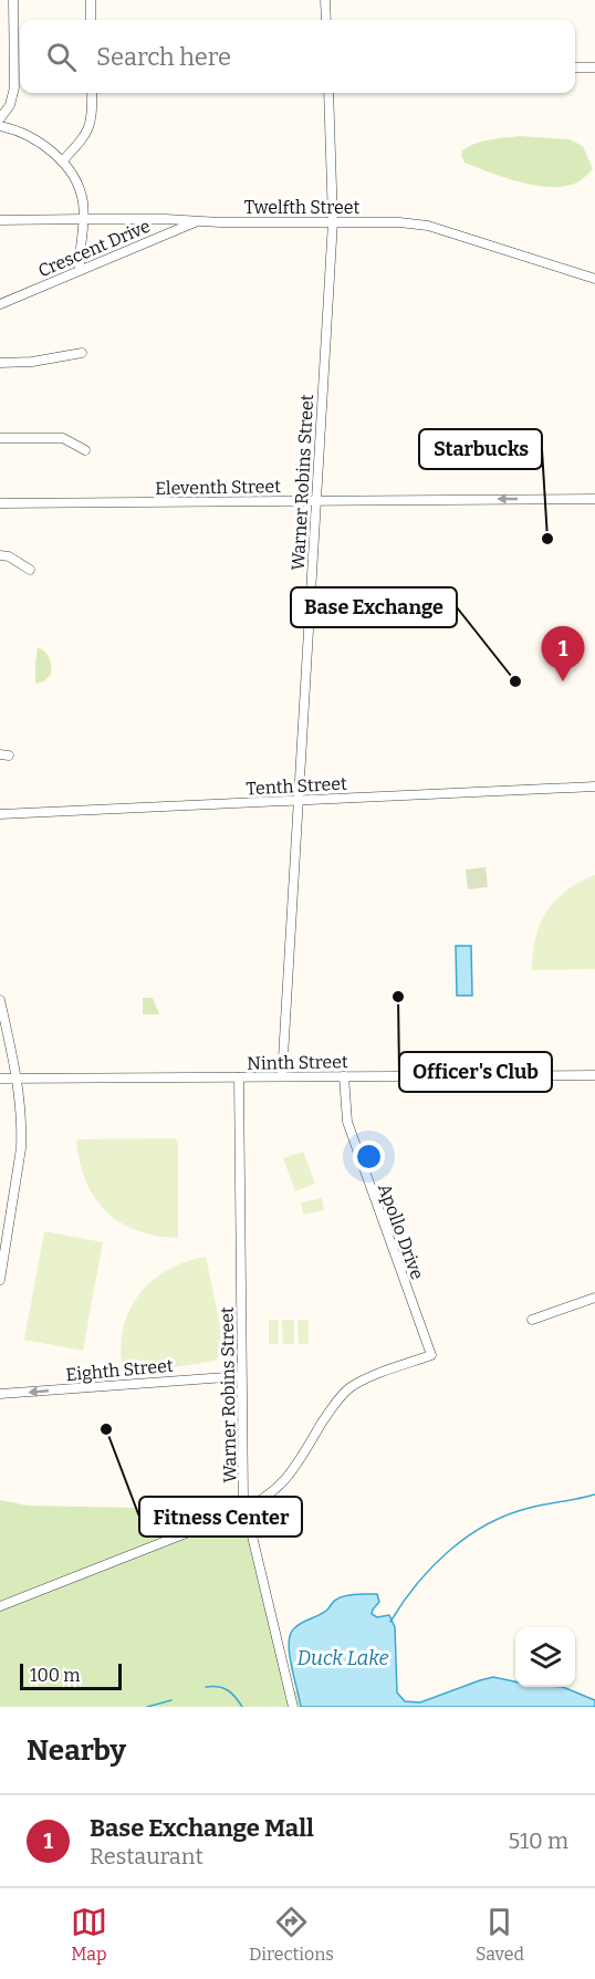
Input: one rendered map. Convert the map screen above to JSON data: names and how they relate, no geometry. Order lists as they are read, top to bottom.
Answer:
{
  "streets": {
    "street": [
      "Twelfth Street",
      "Crescent Drive",
      "Warner Robins Street",
      "Eleventh Street",
      "Tenth Street",
      "Ninth Street",
      "Apollo Drive",
      "Eighth Street"
    ]
  },
  "crossings": [
    ["Twelfth Street", "Crescent Drive"],
    ["Twelfth Street", "Warner Robins Street"],
    ["Warner Robins Street", "Eleventh Street"],
    ["Warner Robins Street", "Tenth Street"],
    ["Warner Robins Street", "Ninth Street"],
    ["Warner Robins Street", "Apollo Drive"],
    ["Warner Robins Street", "Eighth Street"],
    ["Ninth Street", "Apollo Drive"]
  ],
  "one_way": ["Eleventh Street", "Eighth Street"],
  "water": ["Duck Lake"],
  "places": [
    "Starbucks",
    "Base Exchange",
    "Officer's Club",
    "Fitness Center"
  ],
  "scale_bar": "100 m",
  "page": {
    "search": "Search here",
    "pins": "1",
    "scale": "100 m",
    "heading": "Nearby",
    "list": [
      {
        "mark": "1",
        "name": "Base Exchange Mall",
        "note": "Restaurant",
        "value": "510 m"
      }
    ],
    "nav": ["Map", "Directions", "Saved"]
  }
}
